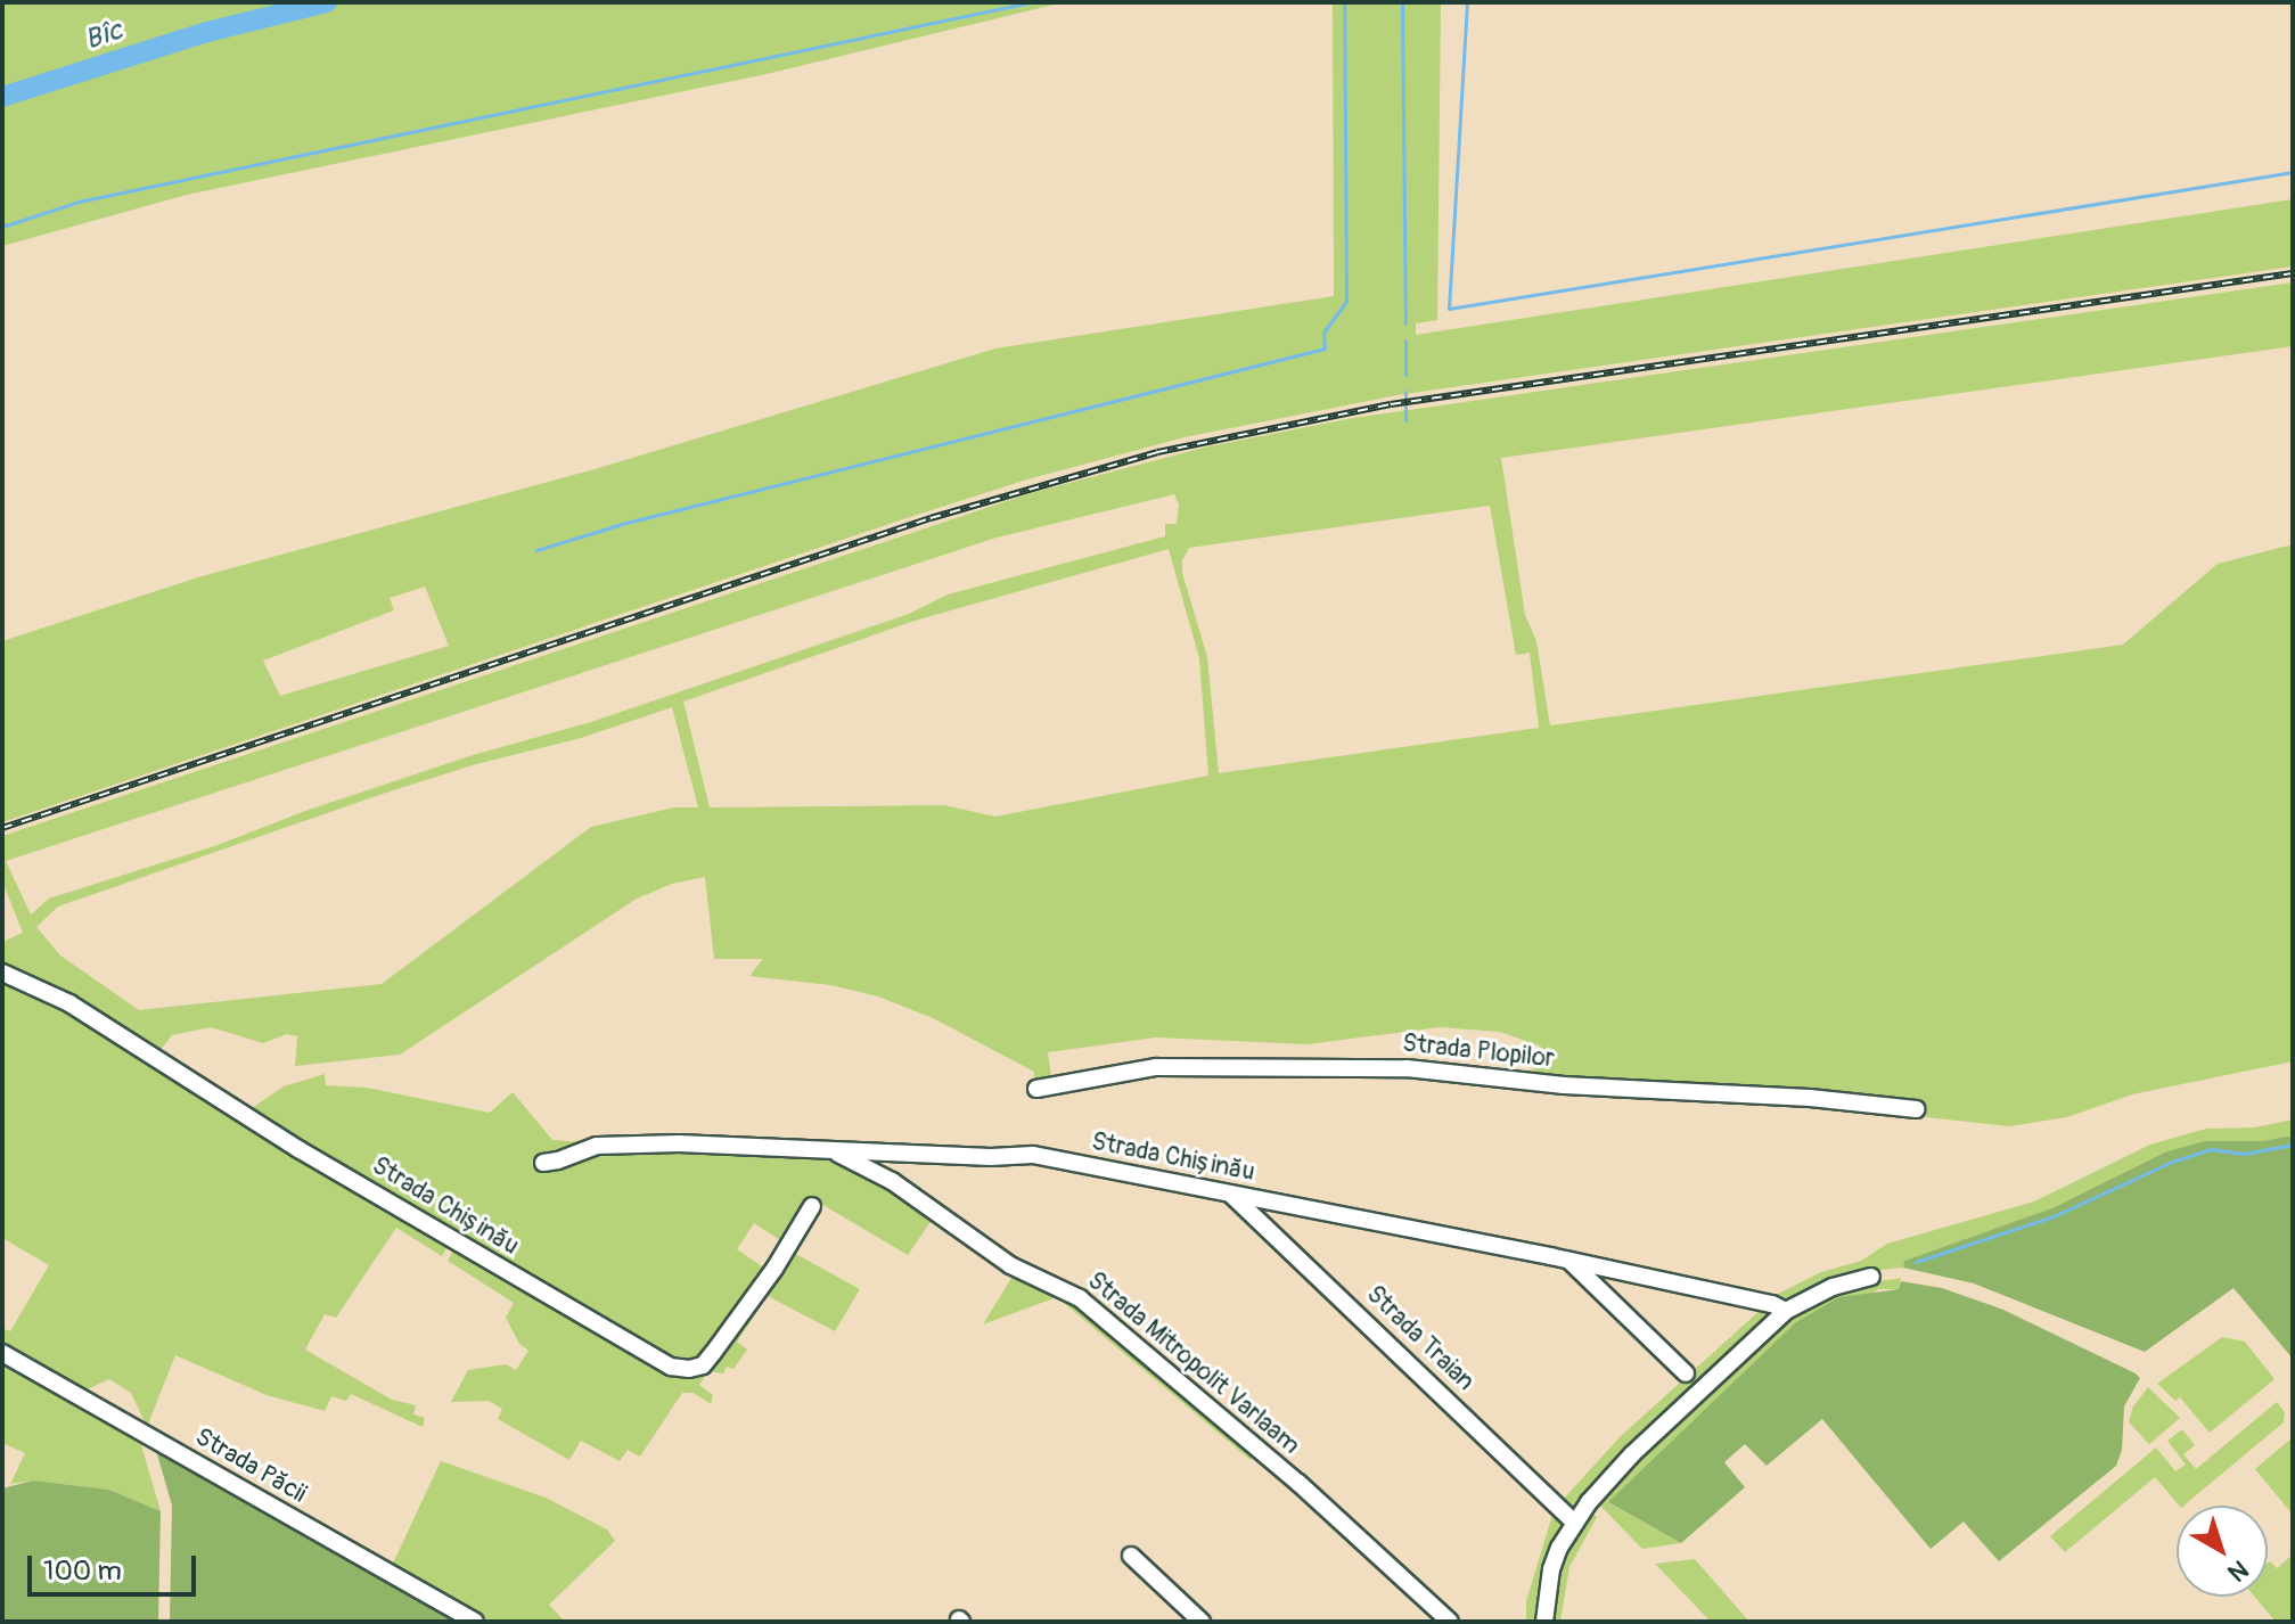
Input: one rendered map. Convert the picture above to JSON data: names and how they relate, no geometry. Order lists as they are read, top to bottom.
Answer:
{
  "streets": {
    "street": [
      "Strada Plopilor",
      "Strada Chișinău",
      "Strada Traian",
      "Strada Mitropolit Varlaam",
      "Strada Păcii"
    ]
  },
  "crossings": [
    ["Strada Chișinău", "Strada Traian"],
    ["Strada Chișinău", "Strada Mitropolit Varlaam"]
  ],
  "water": ["Bîc"],
  "scale_bar": "100 m",
  "north": "bottom right"
}
